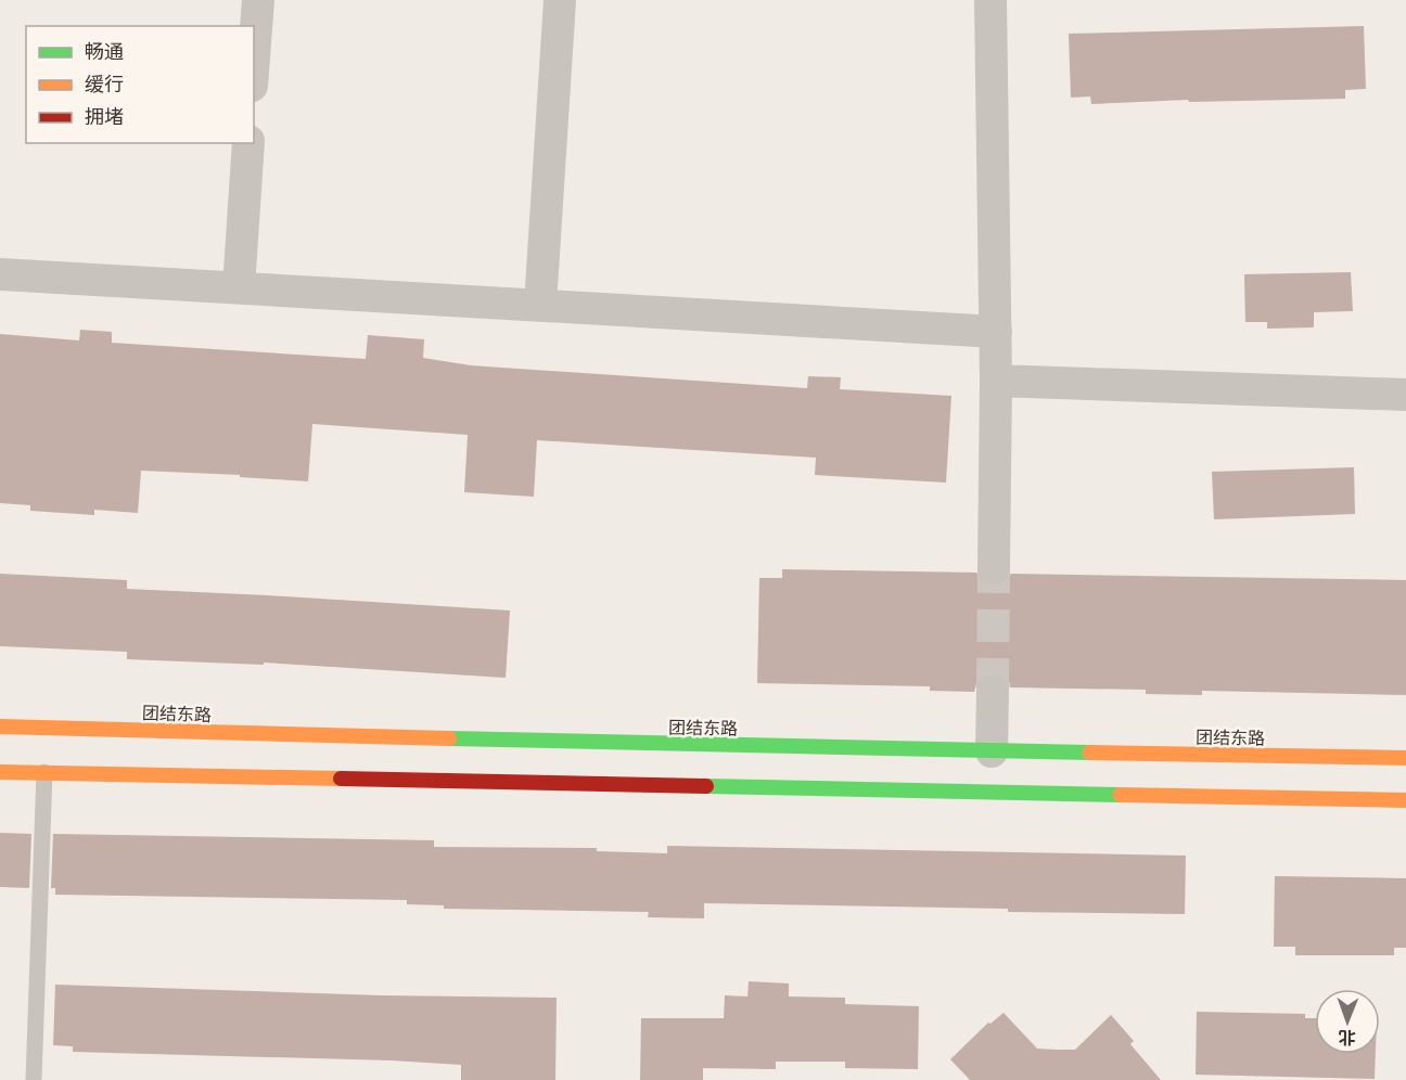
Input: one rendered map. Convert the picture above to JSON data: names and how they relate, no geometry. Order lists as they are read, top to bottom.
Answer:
{
  "streets": {
    "street": ["团结东路"]
  },
  "legend": ["畅通", "缓行", "拥堵"],
  "north": "bottom"
}
